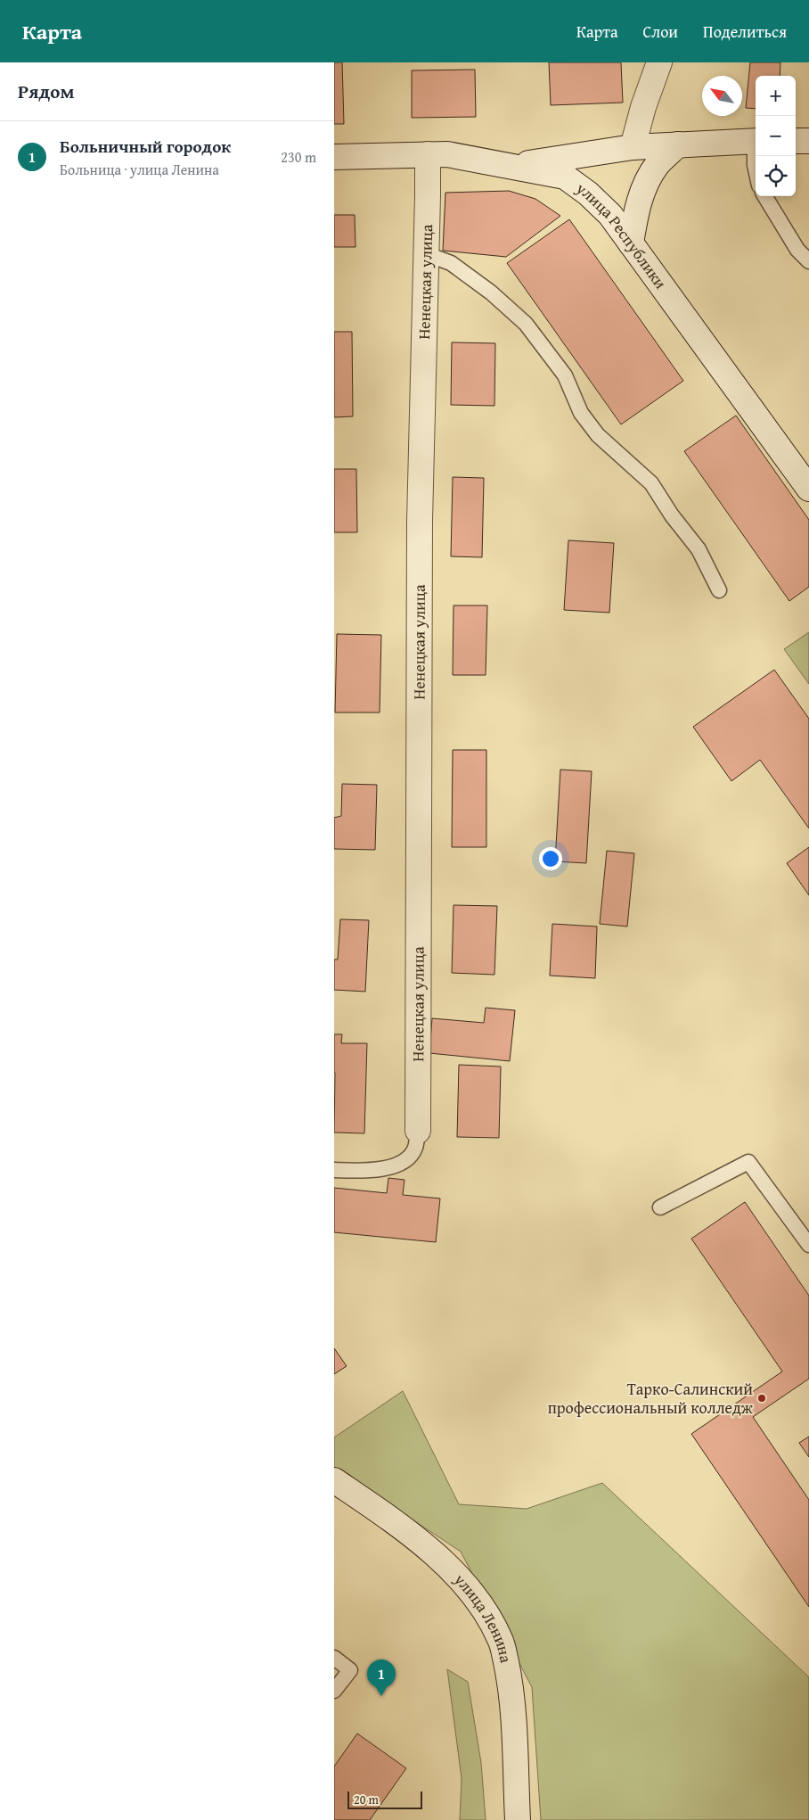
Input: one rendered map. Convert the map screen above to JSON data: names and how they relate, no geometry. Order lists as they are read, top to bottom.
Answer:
{
  "streets": {
    "street": ["улица Республики", "Ненецкая улица", "улица Ленина"]
  },
  "crossings": [
    ["улица Республики", "Ненецкая улица"]
  ],
  "places": ["Тарко-Салинский профессиональный колледж"],
  "scale_bar": "20 m",
  "north": "top left",
  "page": {
    "header": "Карта",
    "nav": ["Карта", "Слои", "Поделиться"],
    "heading": "Рядом",
    "map_buttons": ["+", "−"],
    "list": [
      {
        "mark": "1",
        "name": "Больничный городок",
        "note": "Больница · улица Ленина",
        "value": "230 m"
      }
    ],
    "pins": "1",
    "scale": "20 m"
  }
}
